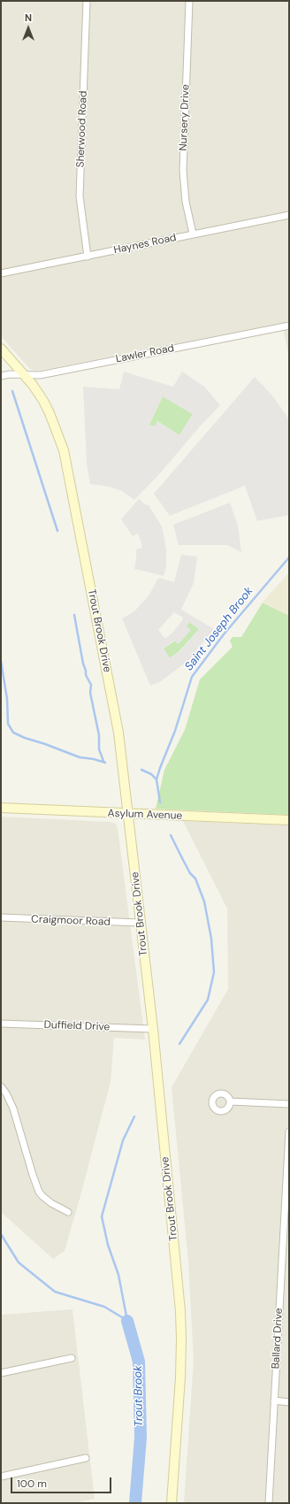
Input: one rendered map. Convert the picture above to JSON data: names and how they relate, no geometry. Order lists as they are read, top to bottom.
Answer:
{
  "streets": {
    "main road": ["Trout Brook Drive", "Asylum Avenue"],
    "street": [
      "Nursery Drive",
      "Sherwood Road",
      "Haynes Road",
      "Lawler Road",
      "Craigmoor Road",
      "Duffield Drive",
      "Ballard Drive"
    ]
  },
  "crossings": [
    ["Nursery Drive", "Haynes Road"],
    ["Sherwood Road", "Haynes Road"],
    ["Lawler Road", "Trout Brook Drive"],
    ["Trout Brook Drive", "Asylum Avenue"],
    ["Trout Brook Drive", "Craigmoor Road"],
    ["Trout Brook Drive", "Duffield Drive"]
  ],
  "water": ["Saint Joseph Brook", "Trout Brook"],
  "scale_bar": "100 m",
  "north": "top"
}
